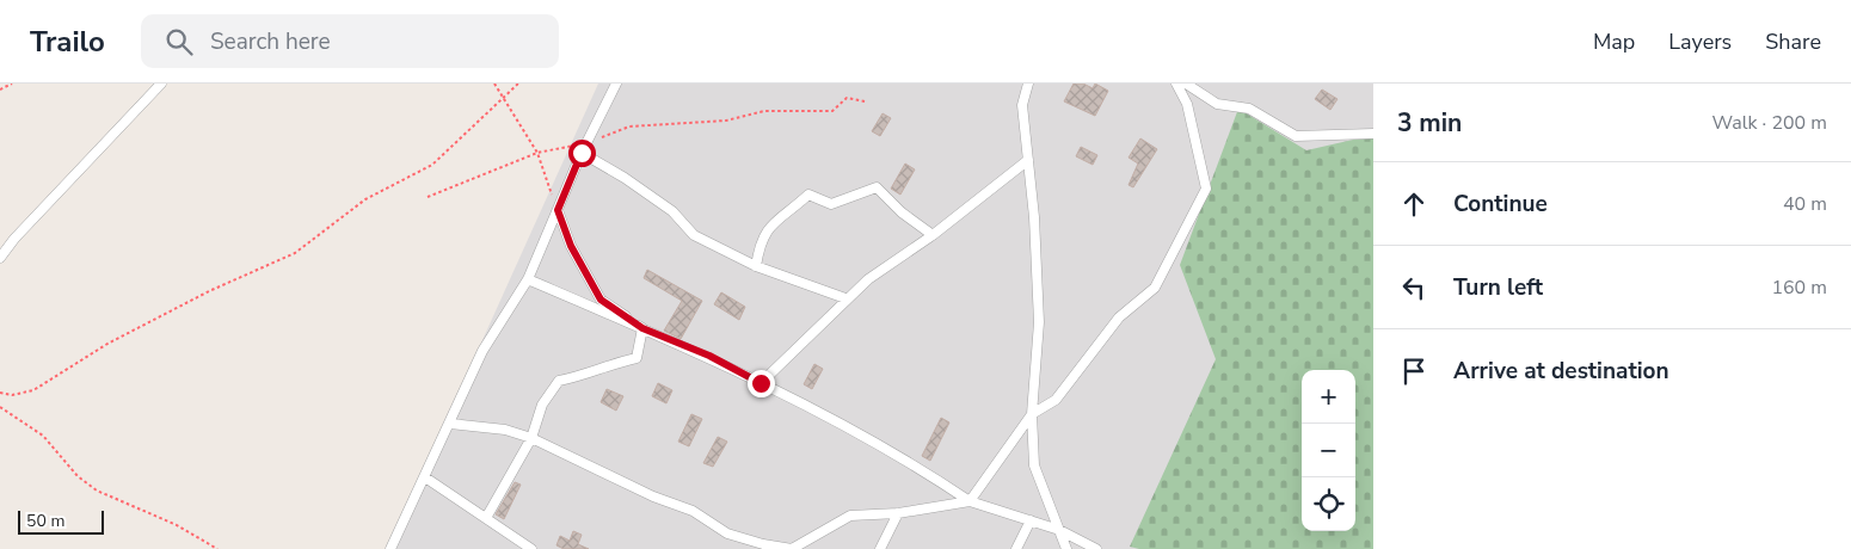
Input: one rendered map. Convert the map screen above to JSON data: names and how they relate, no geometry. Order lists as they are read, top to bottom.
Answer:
{
  "scale_bar": "50 m",
  "page": {
    "header": "Trailo",
    "search": "Search here",
    "nav": ["Map", "Layers", "Share"],
    "heading": ["3 min", "Walk · 200 m"],
    "list": [
      ["Continue", "40 m"],
      ["Turn left", "160 m"],
      "Arrive at destination"
    ],
    "map_buttons": ["+", "−"],
    "scale": "50 m"
  }
}
